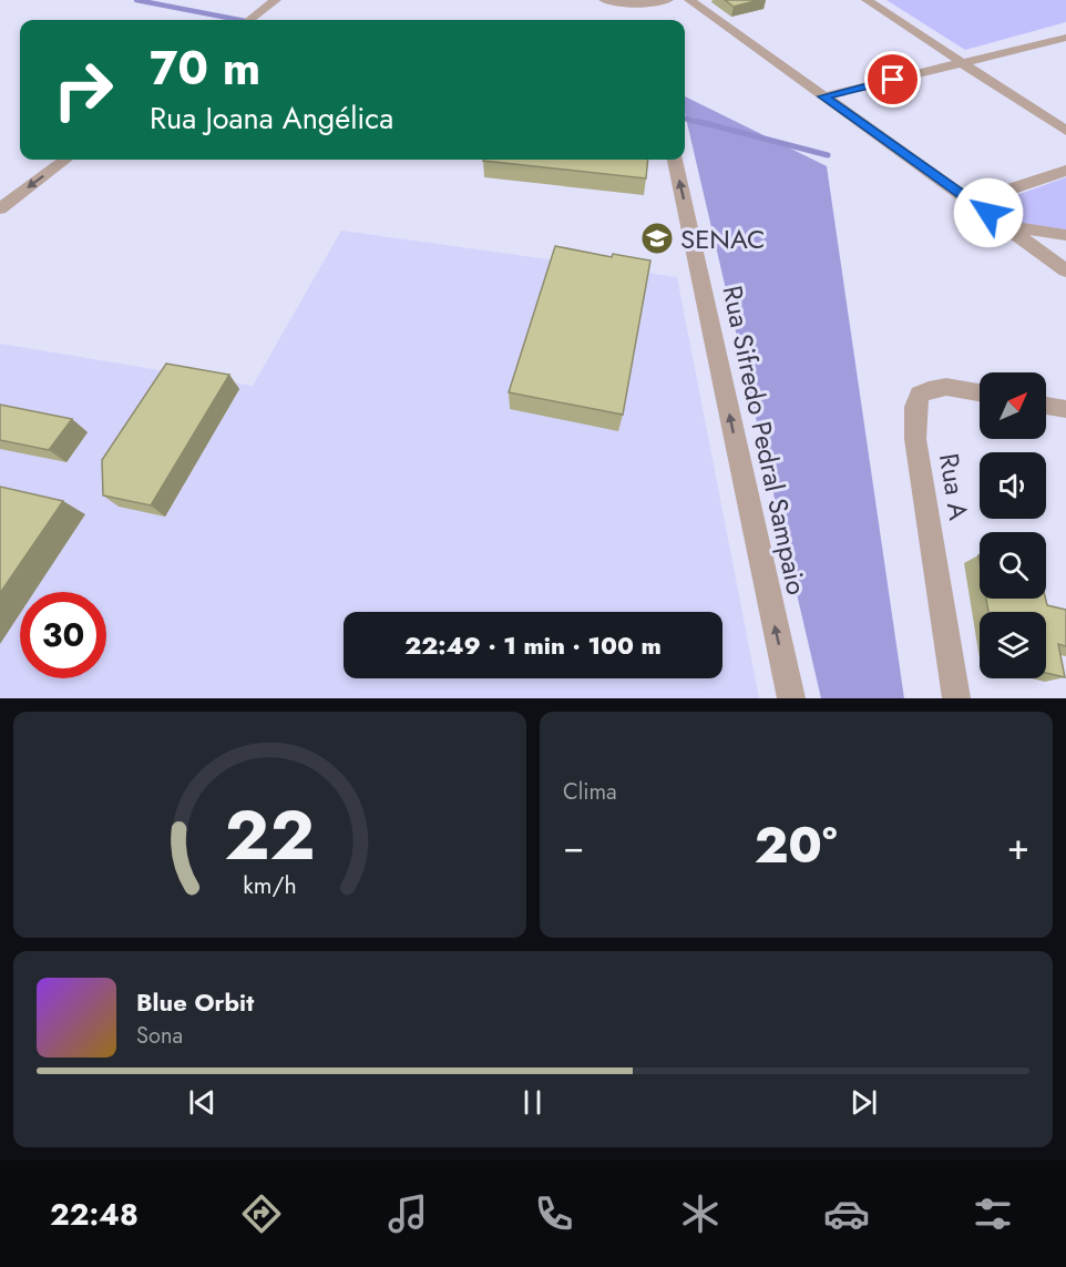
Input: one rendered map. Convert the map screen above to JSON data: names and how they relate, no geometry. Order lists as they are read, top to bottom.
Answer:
{
  "streets": {
    "street": ["Rua Sifredo Pedral Sampaio", "Rua A"]
  },
  "one_way": ["Rua Sifredo Pedral Sampaio"],
  "places": {
    "school or university": ["SENAC"]
  },
  "north": "top right",
  "page": {
    "turn": ["70 m", "Rua Joana Angélica"],
    "limit": "30",
    "trip": "22:49 · 1 min · 100 m",
    "tile": "Clima",
    "heat": ["−", "20°", "+"],
    "song": ["Blue Orbit", "Sona"],
    "tabs": "22:48",
    "gauge": ["22", "km/h"]
  }
}
